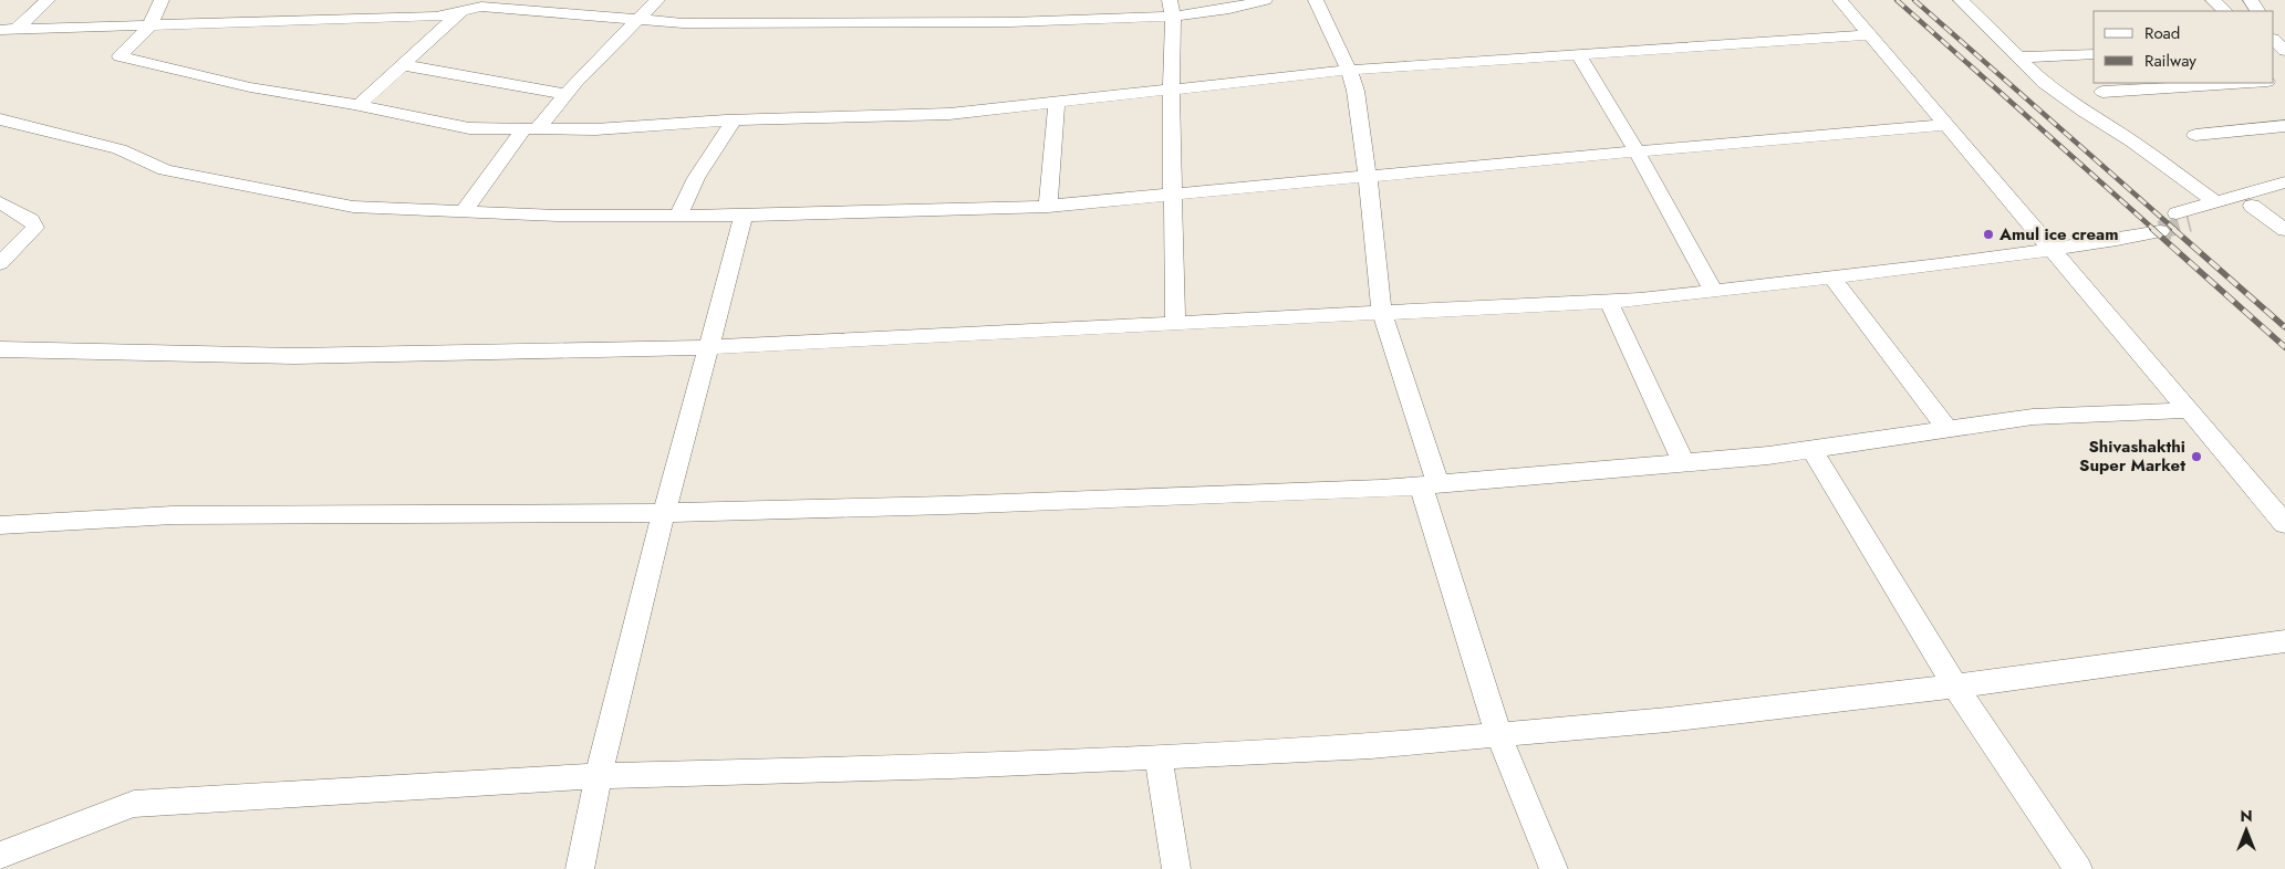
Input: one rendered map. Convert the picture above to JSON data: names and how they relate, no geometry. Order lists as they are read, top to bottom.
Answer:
{
  "places": ["Amul ice cream", "Shivashakthi Super Market"],
  "legend": ["Road", "Railway"],
  "north": "top"
}
